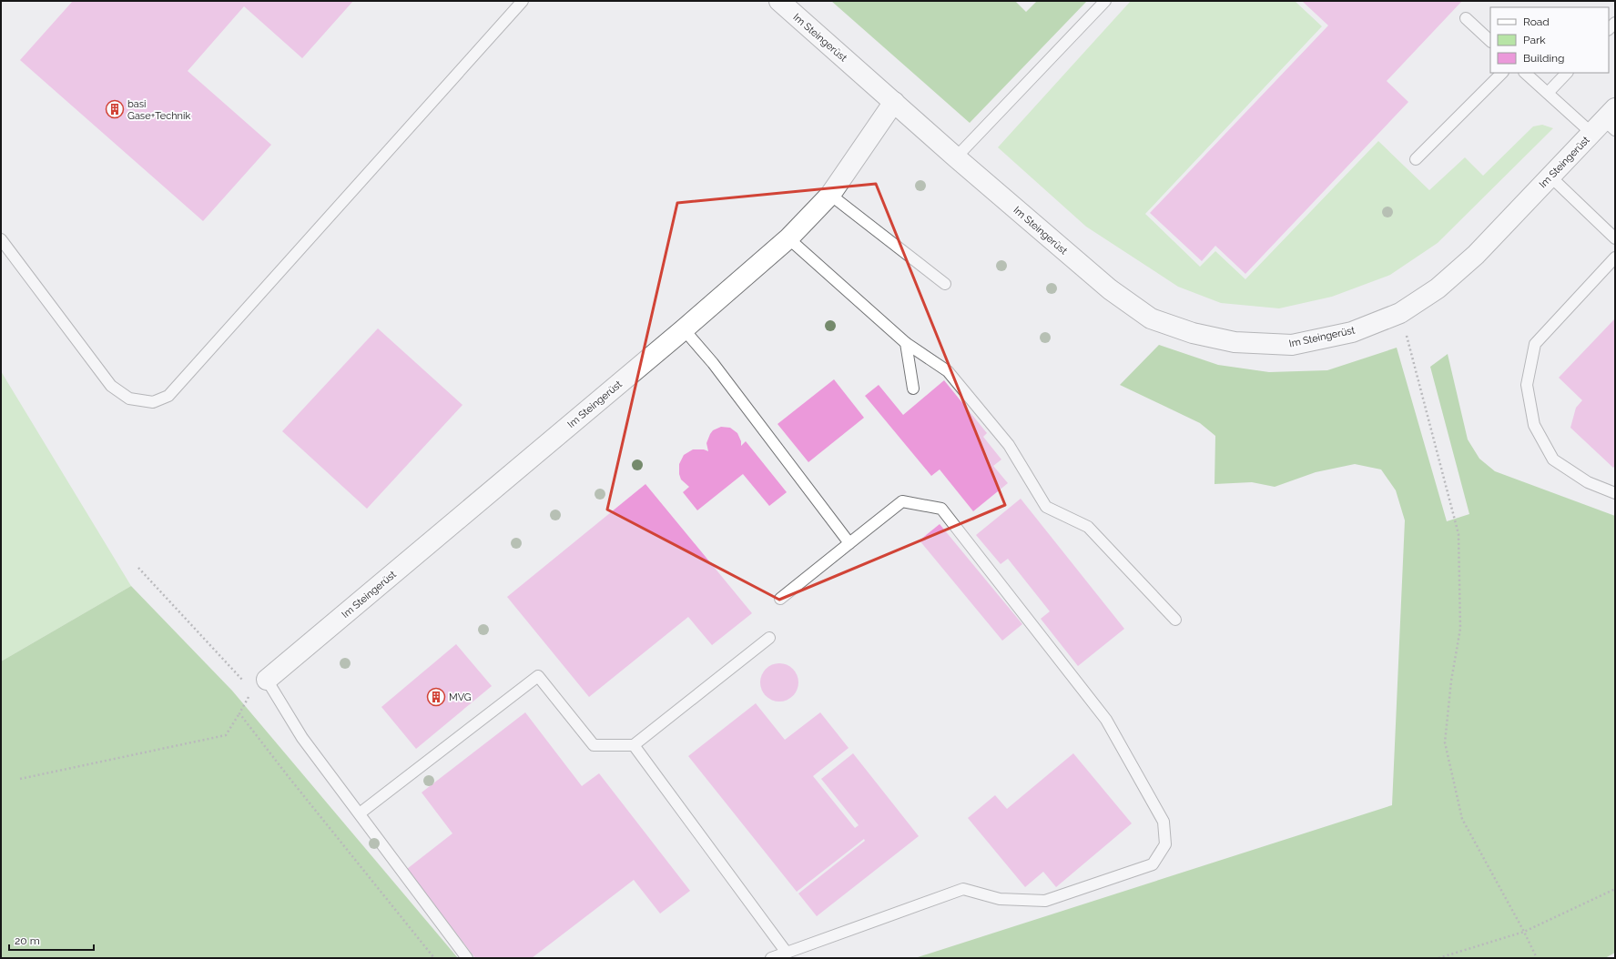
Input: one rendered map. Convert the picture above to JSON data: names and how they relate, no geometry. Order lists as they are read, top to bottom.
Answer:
{
  "streets": {
    "street": ["Im Steingerüst"]
  },
  "places": {
    "building": ["basi Gase+Technik", "MVG"]
  },
  "legend": ["Road", "Park", "Building"],
  "scale_bar": "20 m"
}
